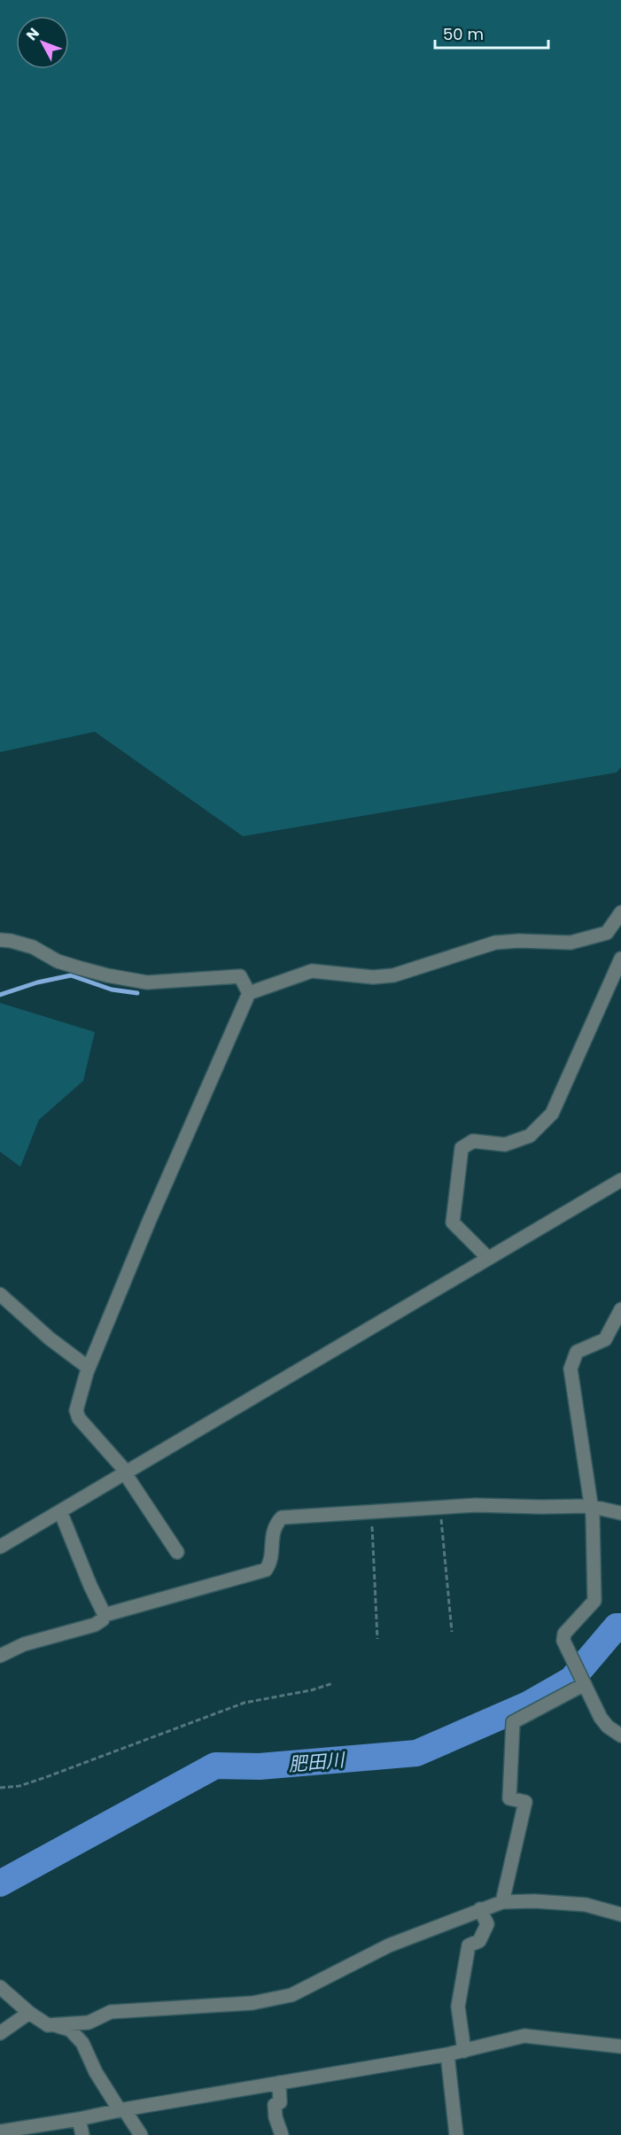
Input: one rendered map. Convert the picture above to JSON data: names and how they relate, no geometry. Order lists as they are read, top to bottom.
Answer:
{
  "water": ["肥田川"],
  "scale_bar": "50 m",
  "north": "top left"
}
